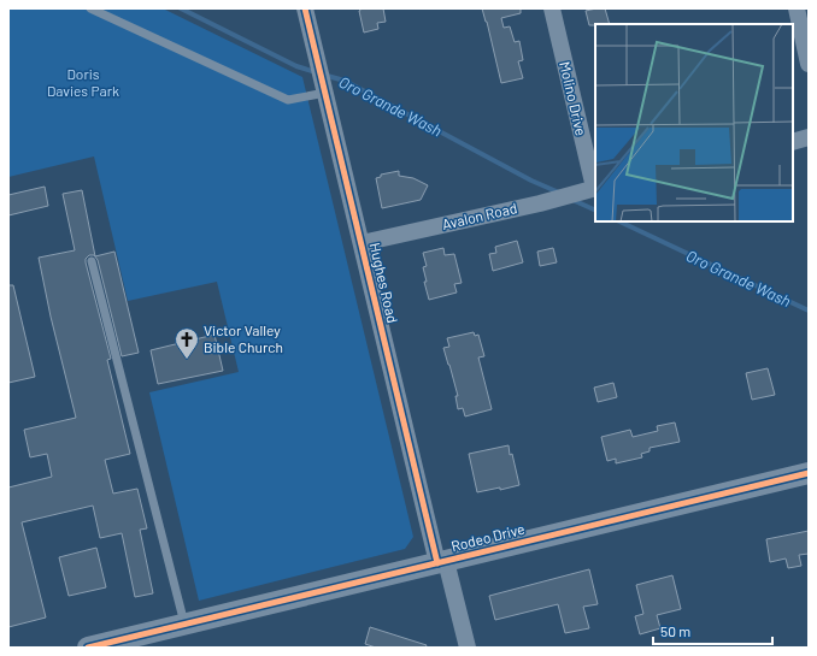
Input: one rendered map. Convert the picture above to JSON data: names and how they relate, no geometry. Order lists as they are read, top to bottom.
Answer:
{
  "streets": {
    "street": [
      "Molino Drive",
      "Avalon Road",
      "Hughes Road",
      "Rodeo Drive"
    ]
  },
  "crossings": [
    ["Molino Drive", "Avalon Road"],
    ["Avalon Road", "Hughes Road"],
    ["Hughes Road", "Rodeo Drive"]
  ],
  "water": ["Oro Grande Wash"],
  "parks": ["Doris Davies Park"],
  "places": {
    "church": ["Victor Valley Bible Church"]
  },
  "scale_bar": "50 m"
}
